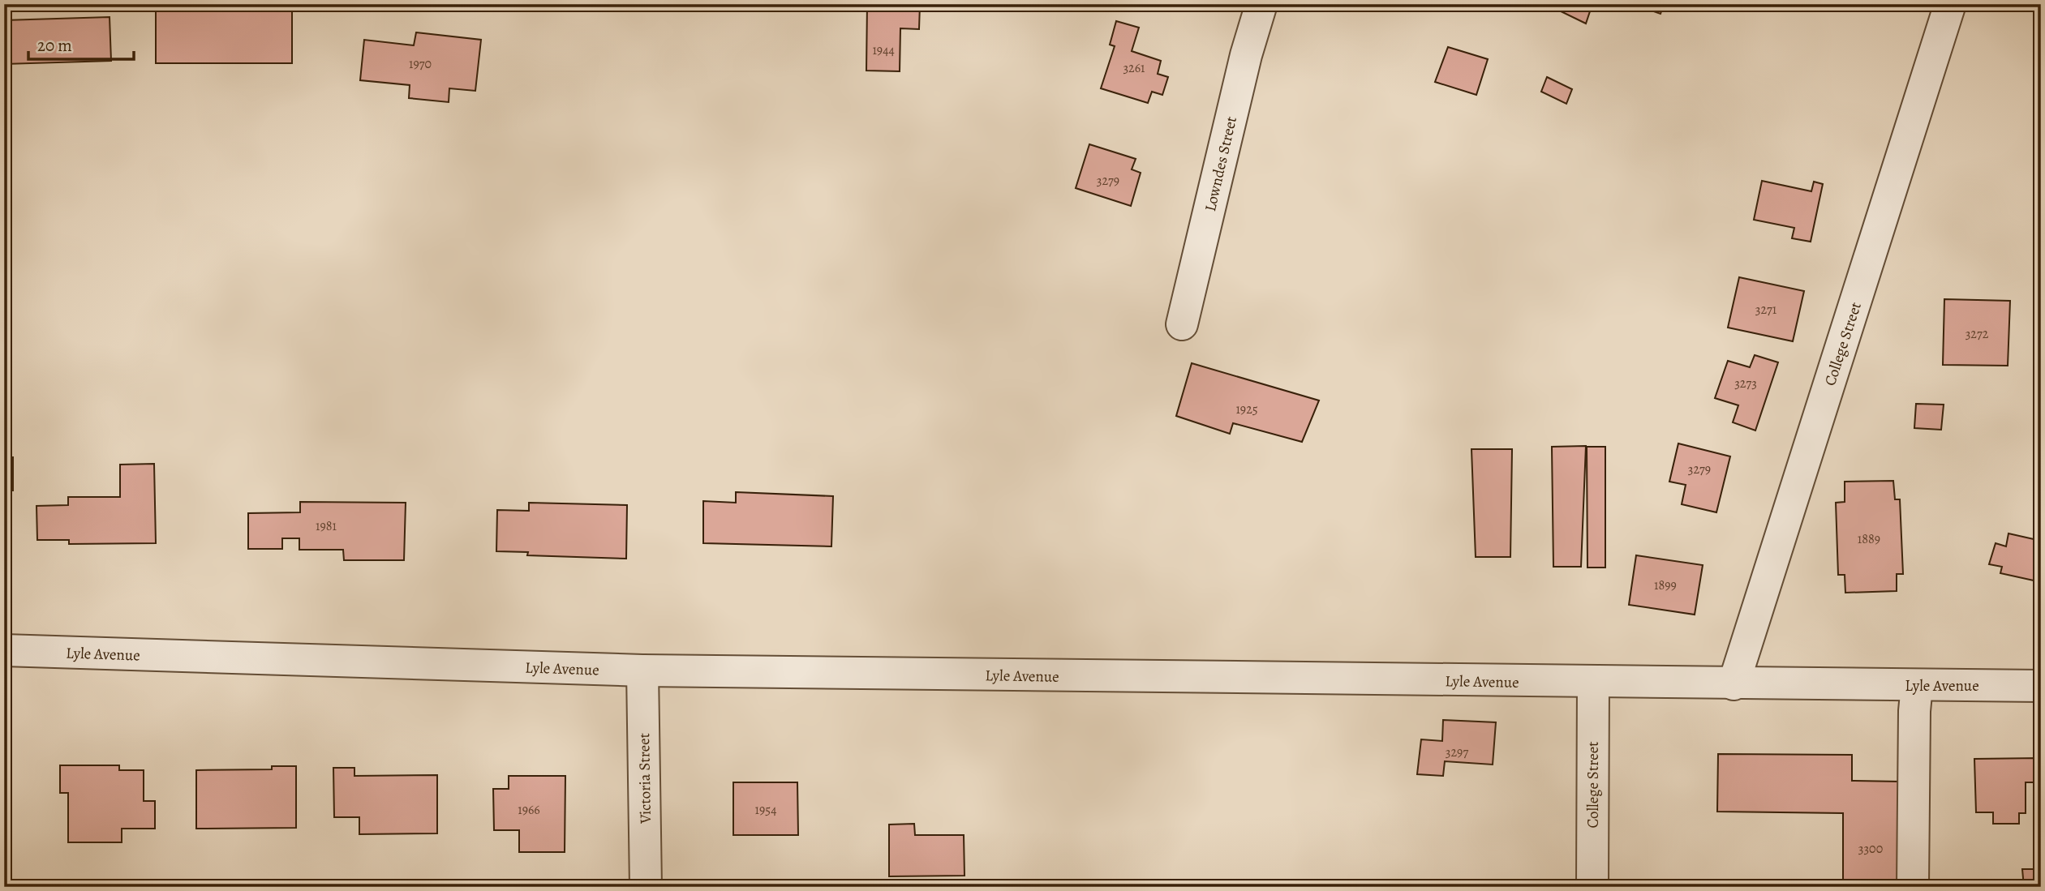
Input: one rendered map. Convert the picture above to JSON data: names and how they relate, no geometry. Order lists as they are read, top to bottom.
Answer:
{
  "streets": {
    "street": [
      "Lowndes Street",
      "College Street",
      "Lyle Avenue",
      "Victoria Street"
    ]
  },
  "crossings": [
    ["College Street", "Lyle Avenue"],
    ["Lyle Avenue", "Victoria Street"]
  ],
  "house_numbers": [
    "1944",
    "1970",
    "3261",
    "3279",
    "3271",
    "3272",
    "3273",
    "1925",
    "3279",
    "1981",
    "1889",
    "1899",
    "3297",
    "1966",
    "1954",
    "3300"
  ],
  "scale_bar": "20 m"
}
